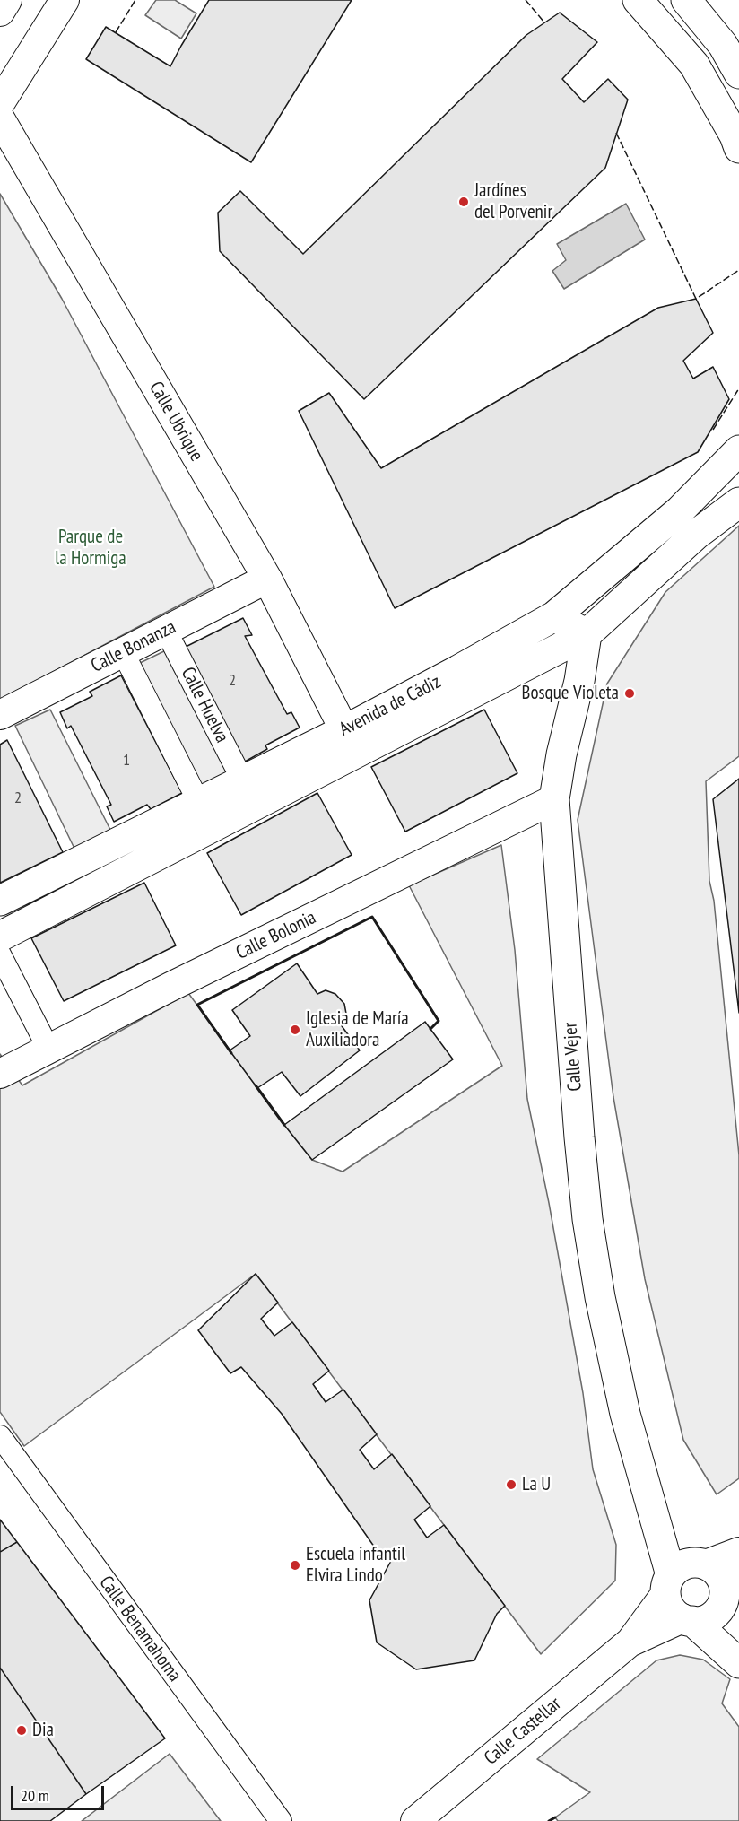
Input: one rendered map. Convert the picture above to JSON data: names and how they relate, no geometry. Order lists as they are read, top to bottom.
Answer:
{
  "streets": {
    "street": [
      "Calle Ubrique",
      "Calle Bonanza",
      "Calle Huelva",
      "Avenida de Cádiz",
      "Calle Bolonia",
      "Calle Vejer",
      "Calle Benamahoma",
      "Calle Castellar"
    ]
  },
  "crossings": [
    ["Calle Ubrique", "Calle Bonanza"],
    ["Calle Ubrique", "Avenida de Cádiz"],
    ["Calle Bonanza", "Calle Huelva"],
    ["Calle Huelva", "Avenida de Cádiz"],
    ["Avenida de Cádiz", "Calle Vejer"],
    ["Calle Bolonia", "Calle Vejer"],
    ["Calle Vejer", "Calle Castellar"]
  ],
  "parks": ["Parque de la Hormiga"],
  "places": [
    "Jardínes del Porvenir",
    "Bosque Violeta",
    "Iglesia de María Auxiliadora",
    "La U",
    "Escuela infantil Elvira Lindo",
    "Dia"
  ],
  "house_numbers": ["2", "1", "2"],
  "scale_bar": "20 m"
}
